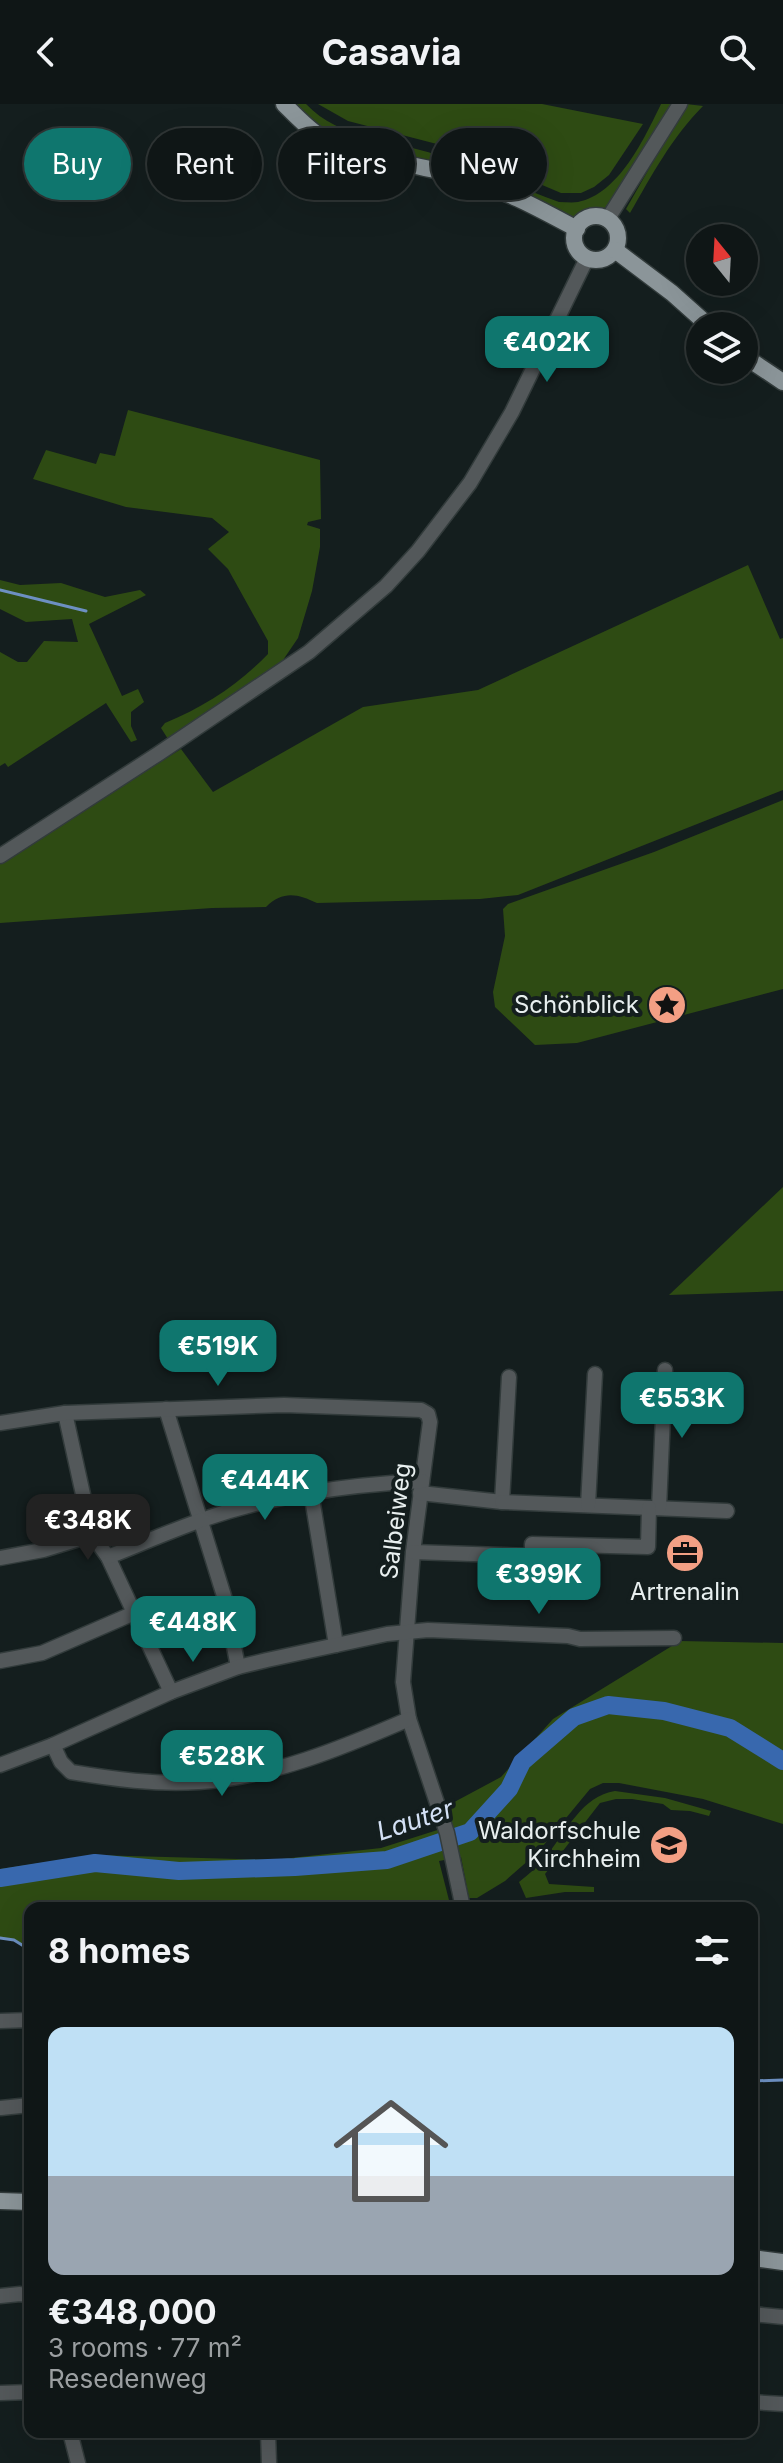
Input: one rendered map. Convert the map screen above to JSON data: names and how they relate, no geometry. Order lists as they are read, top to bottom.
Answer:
{
  "streets": {
    "street": ["Salbeiweg"]
  },
  "water": ["Lauter"],
  "places": {
    "place": ["Schönblick"],
    "office": ["Artrenalin"],
    "school or university": ["Waldorfschule Kirchheim"]
  },
  "north": "top",
  "page": {
    "header": "Casavia",
    "chip": [
      "Buy",
      "Rent",
      "Filters",
      "New"
    ],
    "price": [
      "€402K",
      "€519K",
      "€553K",
      "€444K",
      "€348K",
      "€399K",
      "€448K",
      "€528K"
    ],
    "heading": "8 homes",
    "list": [
      {
        "name": "€348,000",
        "note": "3 rooms · 77 m² · Resedenweg"
      }
    ]
  }
}
